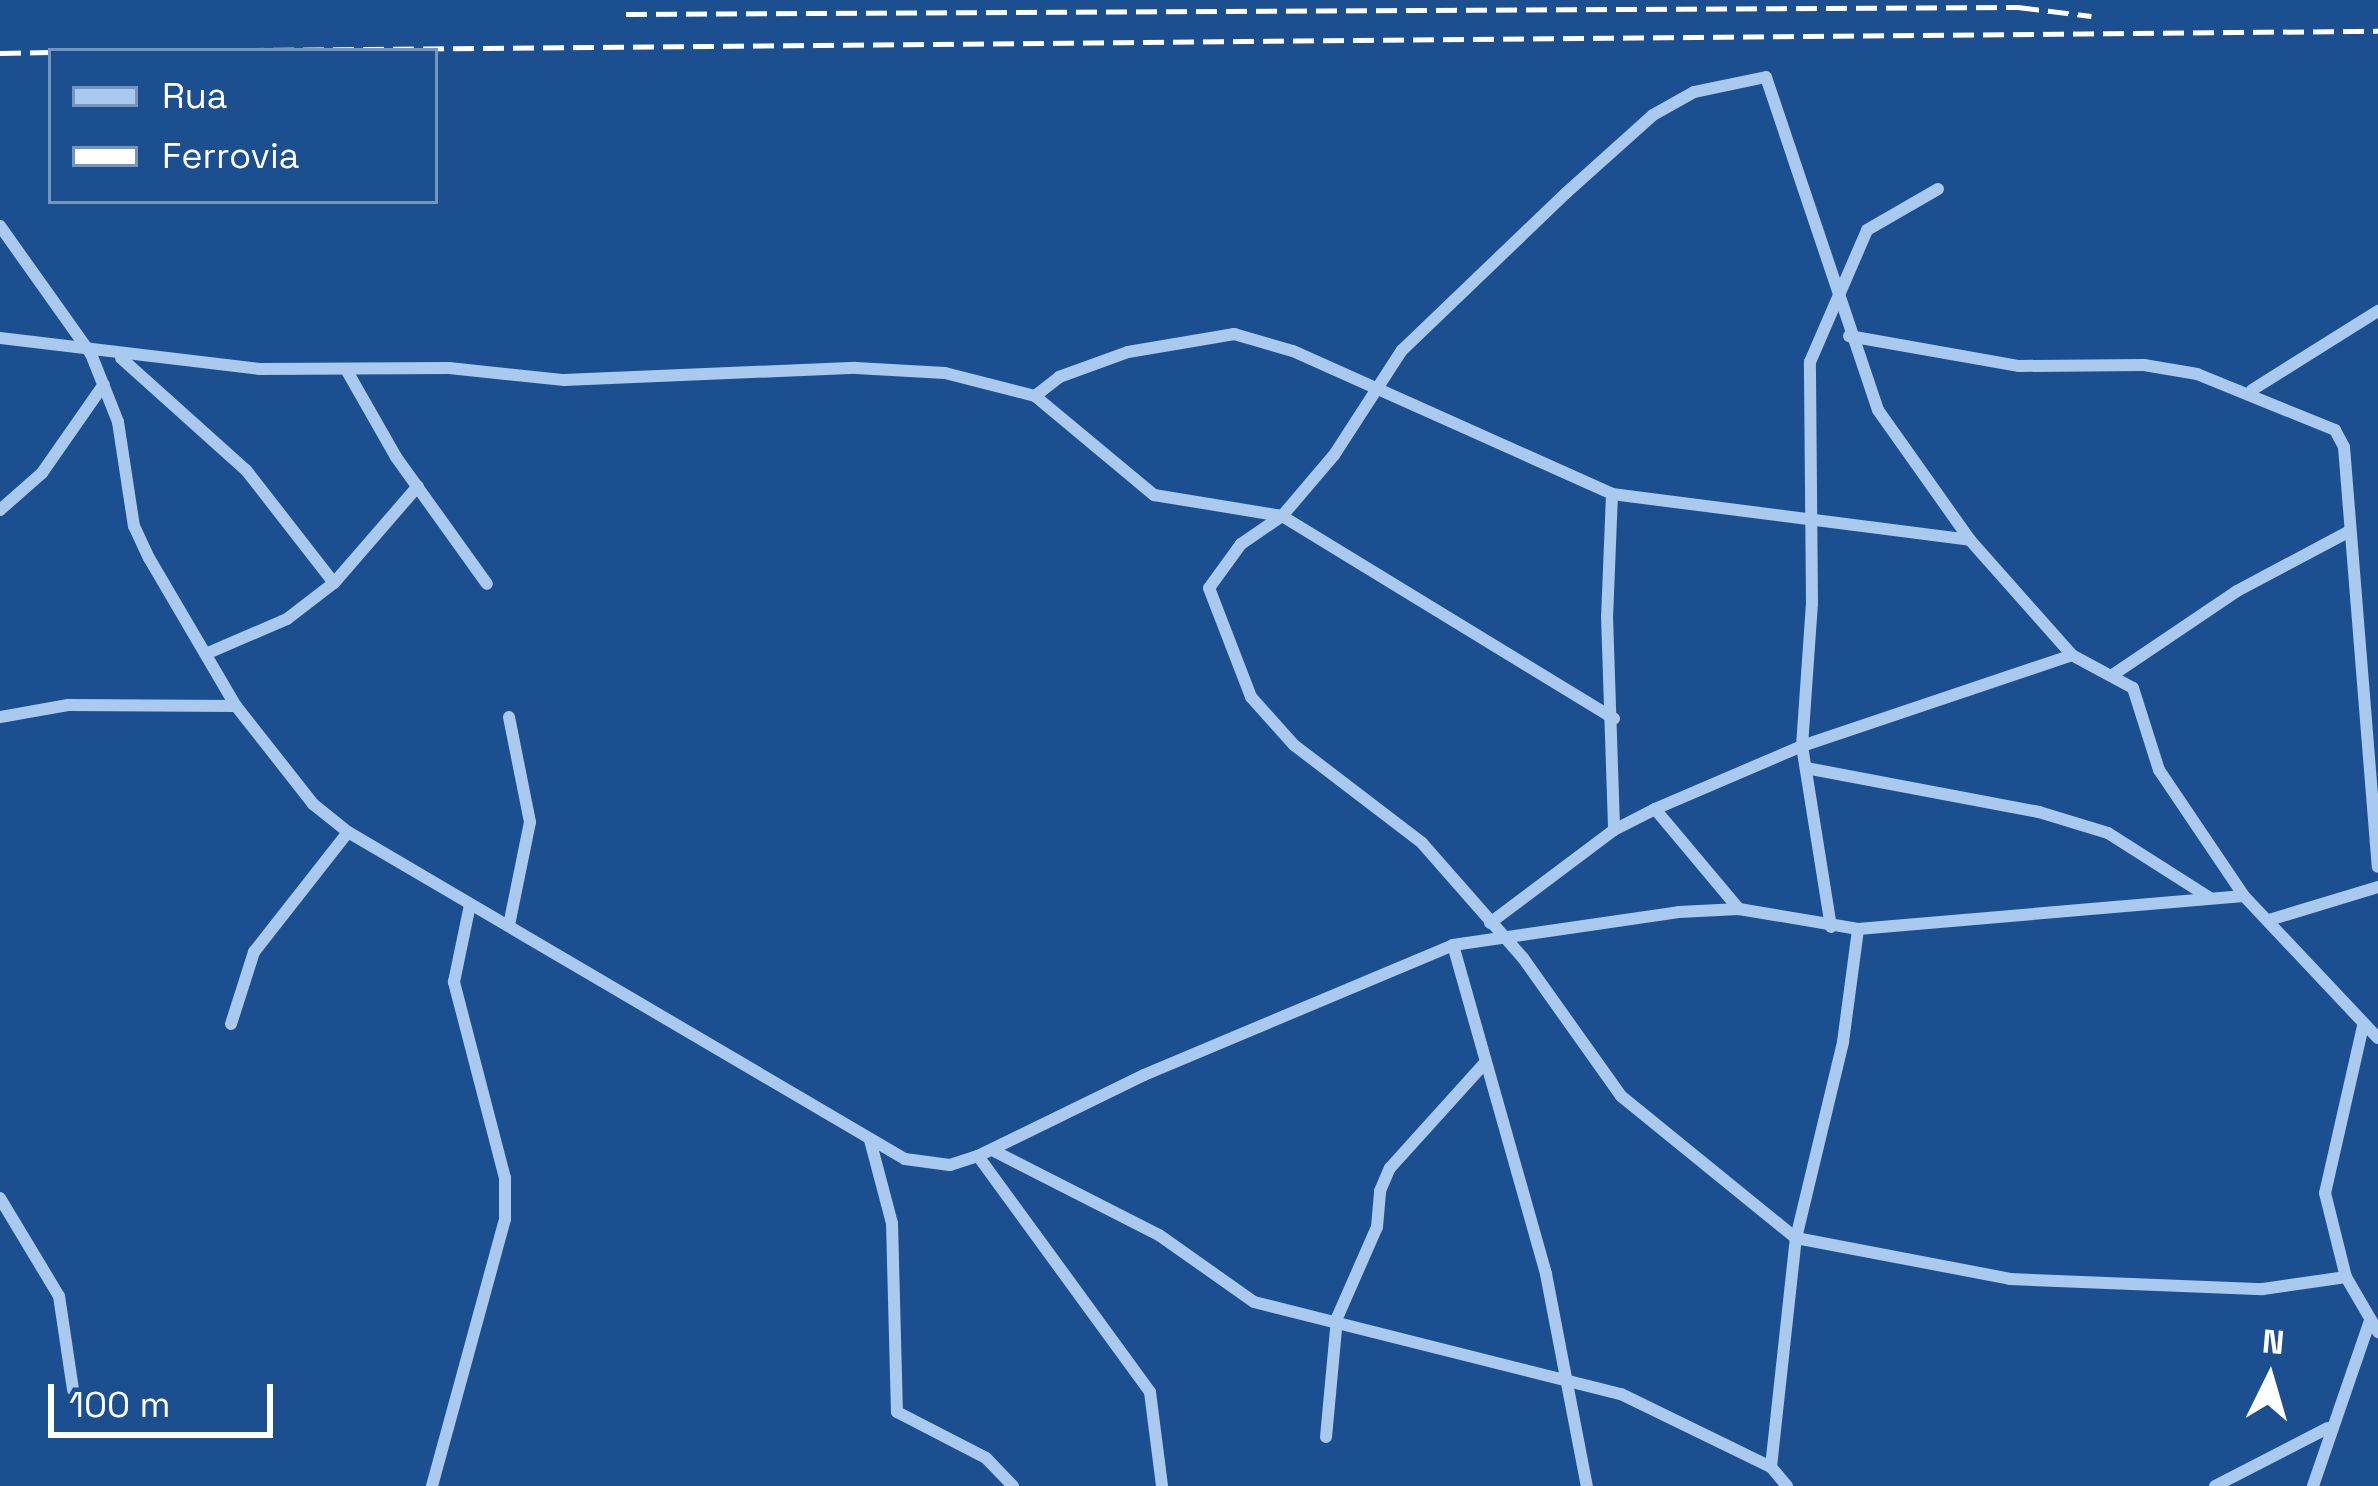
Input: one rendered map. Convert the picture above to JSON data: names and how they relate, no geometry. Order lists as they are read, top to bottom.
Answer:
{
  "legend": ["Rua", "Ferrovia"],
  "scale_bar": "100 m",
  "north": "top"
}
